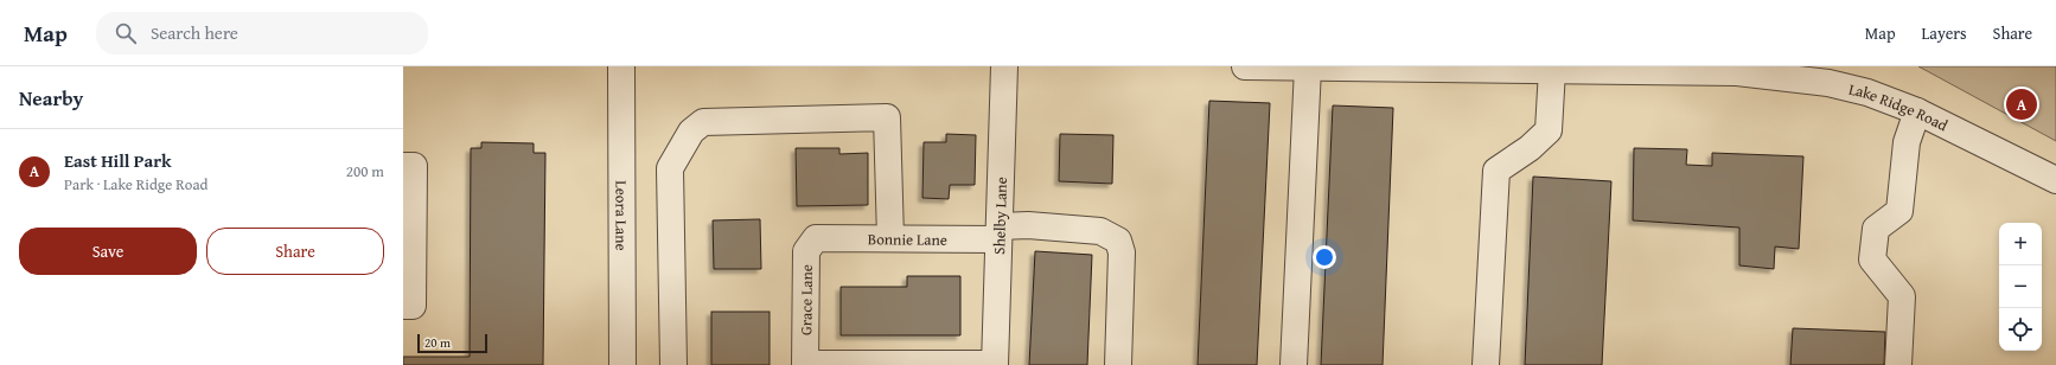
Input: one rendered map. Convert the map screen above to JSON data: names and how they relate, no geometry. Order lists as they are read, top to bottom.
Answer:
{
  "streets": {
    "street": [
      "Lake Ridge Road",
      "Leora Lane",
      "Shelby Lane",
      "Bonnie Lane",
      "Grace Lane"
    ]
  },
  "crossings": [
    ["Shelby Lane", "Bonnie Lane"],
    ["Bonnie Lane", "Grace Lane"]
  ],
  "scale_bar": "20 m",
  "page": {
    "header": "Map",
    "search": "Search here",
    "nav": ["Map", "Layers", "Share"],
    "heading": "Nearby",
    "pins": "A",
    "list": [
      {
        "mark": "A",
        "name": "East Hill Park",
        "note": "Park · Lake Ridge Road",
        "value": "200 m"
      }
    ],
    "buttons": ["Save", "Share"],
    "map_buttons": ["+", "−"],
    "scale": "20 m"
  }
}
